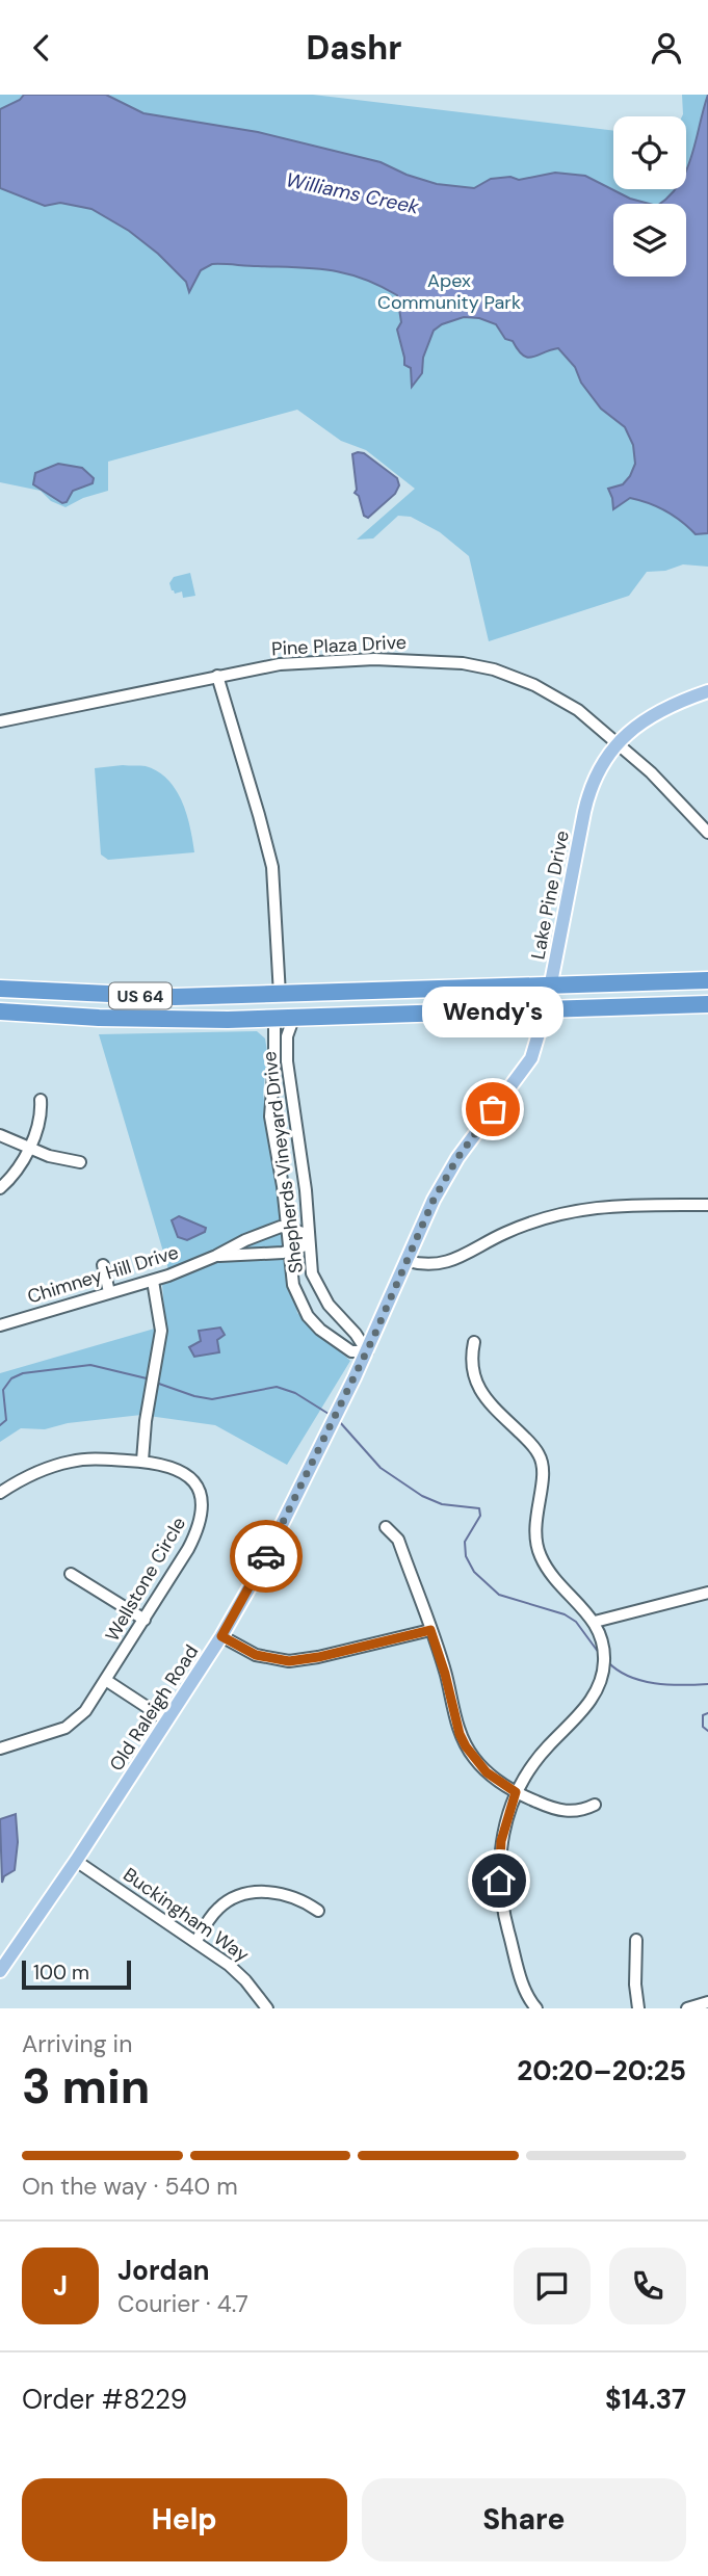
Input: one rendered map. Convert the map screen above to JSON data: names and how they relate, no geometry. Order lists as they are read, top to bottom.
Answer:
{
  "streets": {
    "highway": ["US 64"],
    "main road": ["Lake Pine Drive", "Old Raleigh Road"],
    "street": [
      "Pine Plaza Drive",
      "Shepherds Vineyard Drive",
      "Chimney Hill Drive",
      "Wellstone Circle",
      "Buckingham Way"
    ]
  },
  "crossings": [
    ["Pine Plaza Drive", "Lake Pine Drive"],
    ["Lake Pine Drive", "US 64"],
    ["Lake Pine Drive", "Old Raleigh Road"],
    ["US 64", "Shepherds Vineyard Drive"],
    ["Shepherds Vineyard Drive", "Chimney Hill Drive"],
    ["Shepherds Vineyard Drive", "Old Raleigh Road"],
    ["Old Raleigh Road", "Buckingham Way"]
  ],
  "water": ["Williams Creek"],
  "parks": ["Apex Community Park"],
  "places": ["Wendy's"],
  "scale_bar": "100 m",
  "page": {
    "header": "Dashr",
    "bubble": "Wendy's",
    "scale": "100 m",
    "heading": ["3 min", "Arriving in", "20:20–20:25"],
    "panel": [
      "Jordan",
      "Courier · 4.7",
      "Order #8229",
      "$14.37"
    ],
    "bar": "On the way · 540 m",
    "round": "J",
    "buttons": ["Help", "Share"]
  }
}
